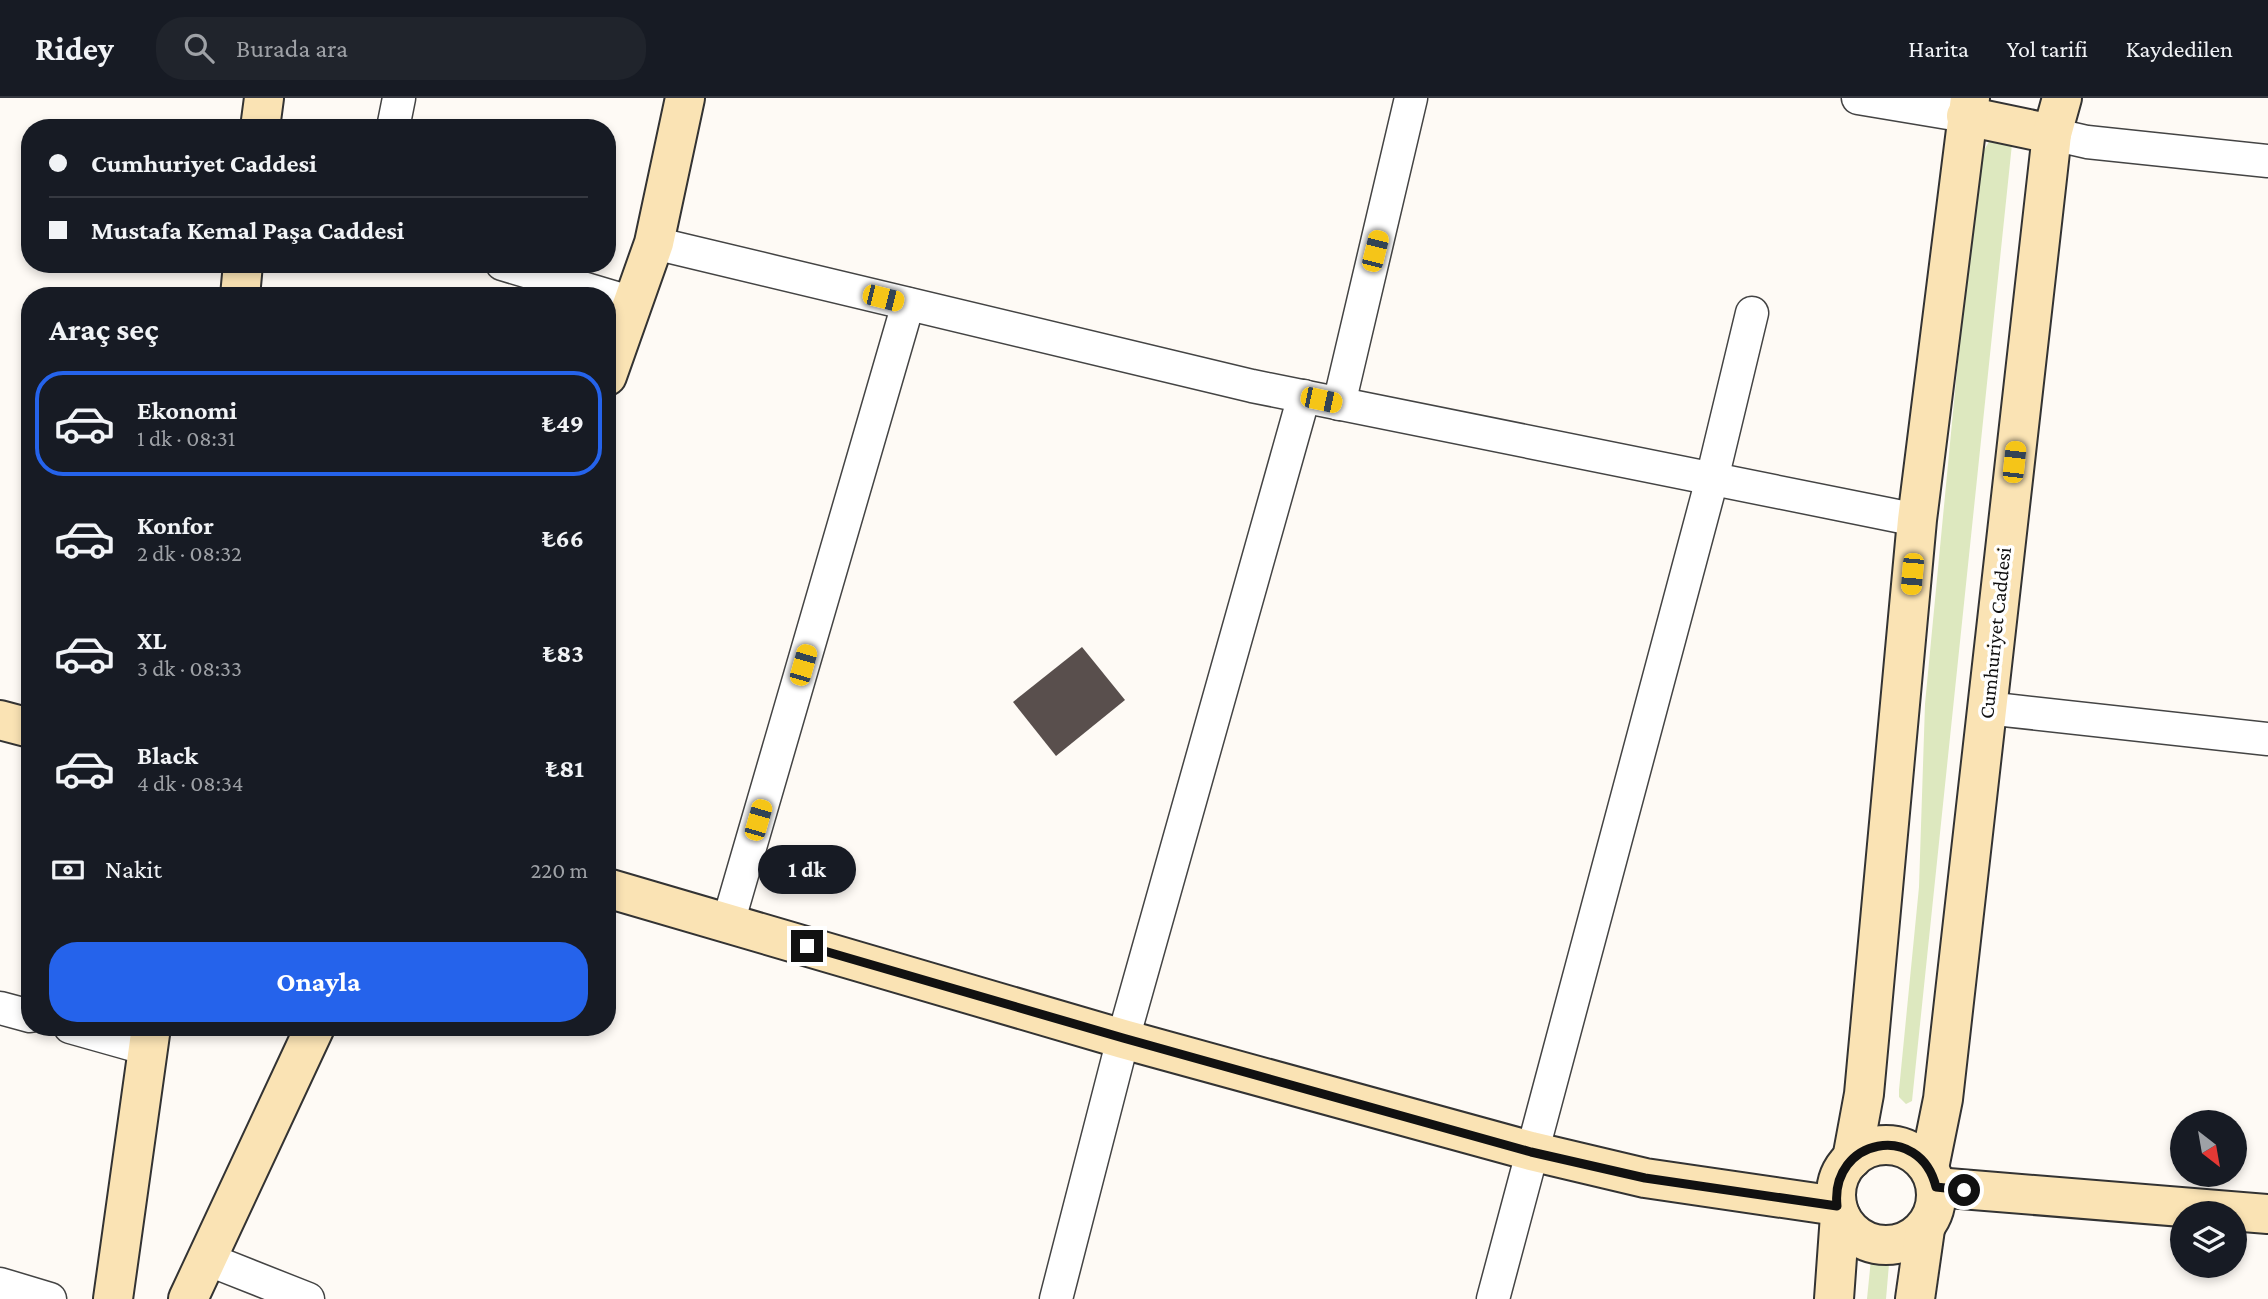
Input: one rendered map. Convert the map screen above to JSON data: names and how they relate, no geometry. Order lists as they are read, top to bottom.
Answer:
{
  "streets": {
    "main road": ["Cumhuriyet Caddesi"]
  },
  "north": "bottom right",
  "page": {
    "header": "Ridey",
    "search": "Burada ara",
    "nav": ["Harita", "Yol tarifi", "Kaydedilen"],
    "banner": ["Cumhuriyet Caddesi", "Mustafa Kemal Paşa Caddesi"],
    "heading": "Araç seç",
    "list": [
      {
        "name": "Ekonomi",
        "note": "1 dk · 08:31",
        "value": "₺49"
      },
      {
        "name": "Konfor",
        "note": "2 dk · 08:32",
        "value": "₺66"
      },
      {
        "name": "XL",
        "note": "3 dk · 08:33",
        "value": "₺83"
      },
      {
        "name": "Black",
        "note": "4 dk · 08:34",
        "value": "₺81"
      }
    ],
    "pay": ["Nakit", "220 m"],
    "bubble": "1 dk",
    "buttons": "Onayla"
  }
}
